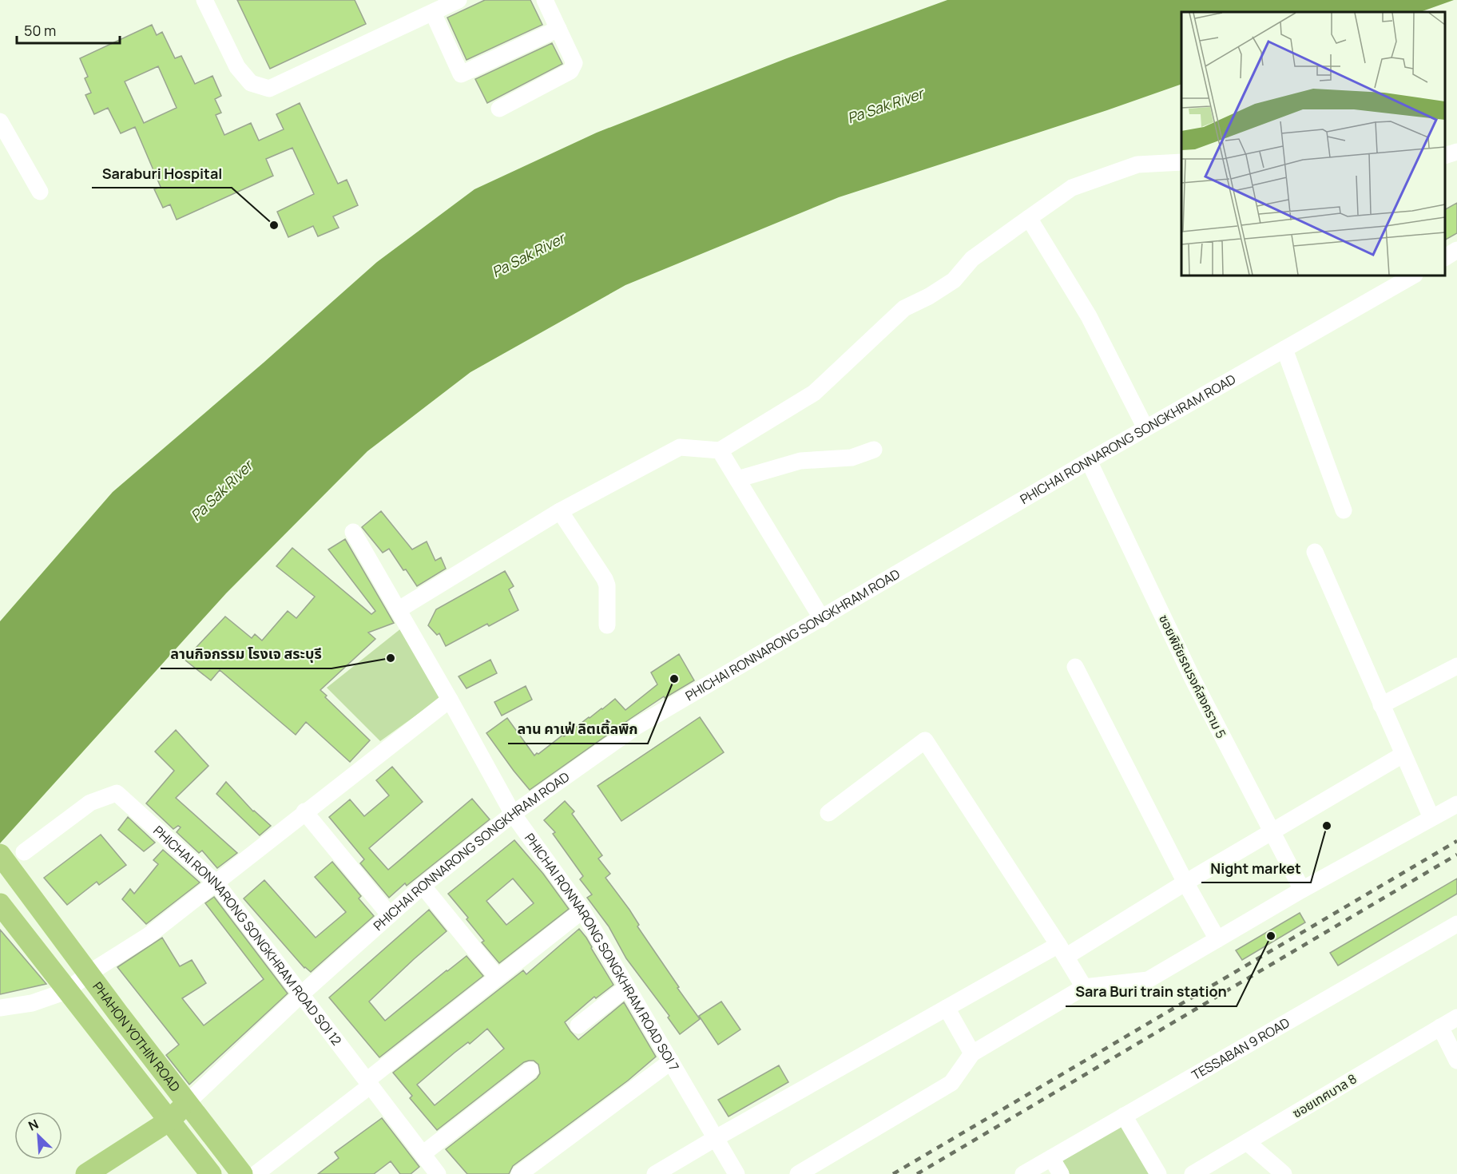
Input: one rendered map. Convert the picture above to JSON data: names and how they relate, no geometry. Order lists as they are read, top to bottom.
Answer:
{
  "streets": {
    "main road": ["PHICHAI RONNARONG SONGKHRAM ROAD", "PHAHON YOTHIN ROAD"],
    "street": [
      "ซอยพิชัยรณรงค์สงคราม 5",
      "PHICHAI RONNARONG SONGKHRAM ROAD SOI 12",
      "PHICHAI RONNARONG SONGKHRAM ROAD SOI 7",
      "TESSABAN 9 ROAD",
      "ซอยเทศบาล 8"
    ]
  },
  "crossings": [
    ["PHICHAI RONNARONG SONGKHRAM ROAD", "ซอยพิชัยรณรงค์สงคราม 5"],
    ["PHICHAI RONNARONG SONGKHRAM ROAD", "PHICHAI RONNARONG SONGKHRAM ROAD SOI 12"],
    ["PHICHAI RONNARONG SONGKHRAM ROAD", "PHICHAI RONNARONG SONGKHRAM ROAD SOI 7"],
    ["PHICHAI RONNARONG SONGKHRAM ROAD", "PHAHON YOTHIN ROAD"]
  ],
  "water": ["Pa Sak River"],
  "places": [
    "Saraburi Hospital",
    "ลานกิจกรรม โรงเจ สระบุรี",
    "ลาน คาเฟ่ ลิตเติ้ลพิก",
    "Night market",
    "Sara Buri train station"
  ],
  "scale_bar": "50 m",
  "north": "top left"
}
